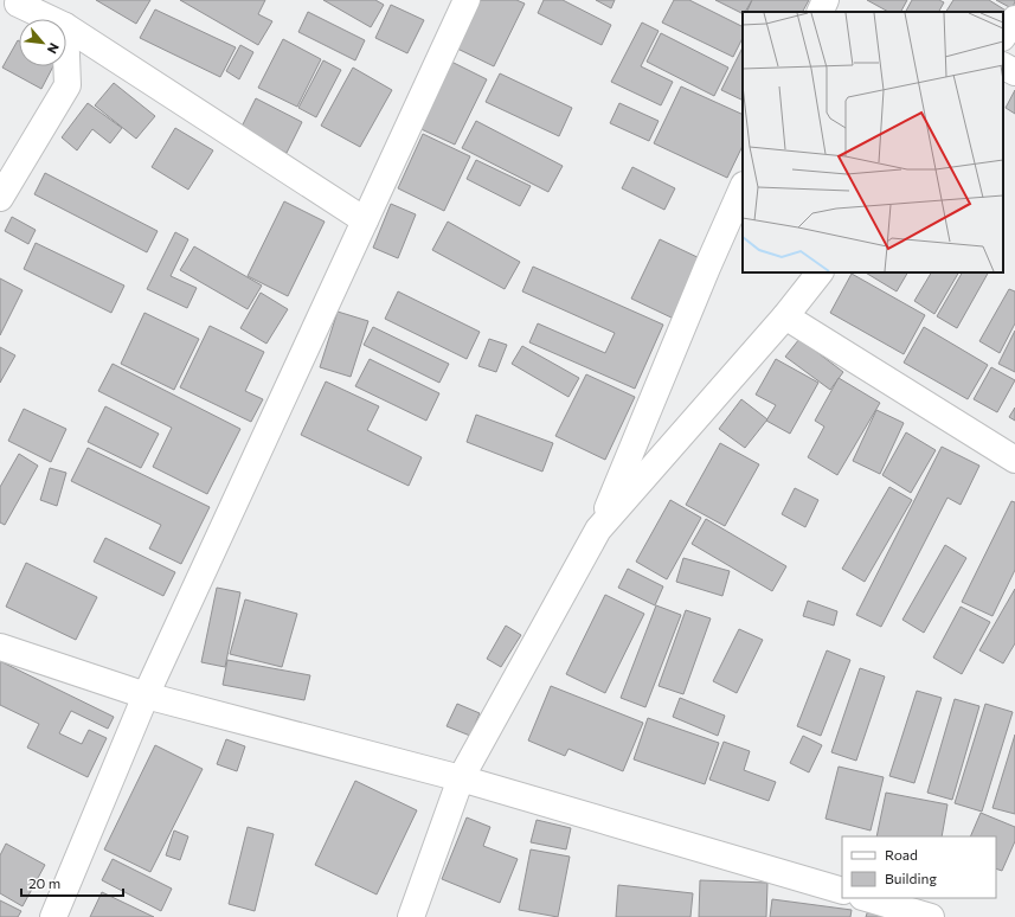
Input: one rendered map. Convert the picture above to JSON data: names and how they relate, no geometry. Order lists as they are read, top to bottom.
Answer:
{
  "legend": ["Road", "Building"],
  "scale_bar": "20 m",
  "north": "bottom right"
}
